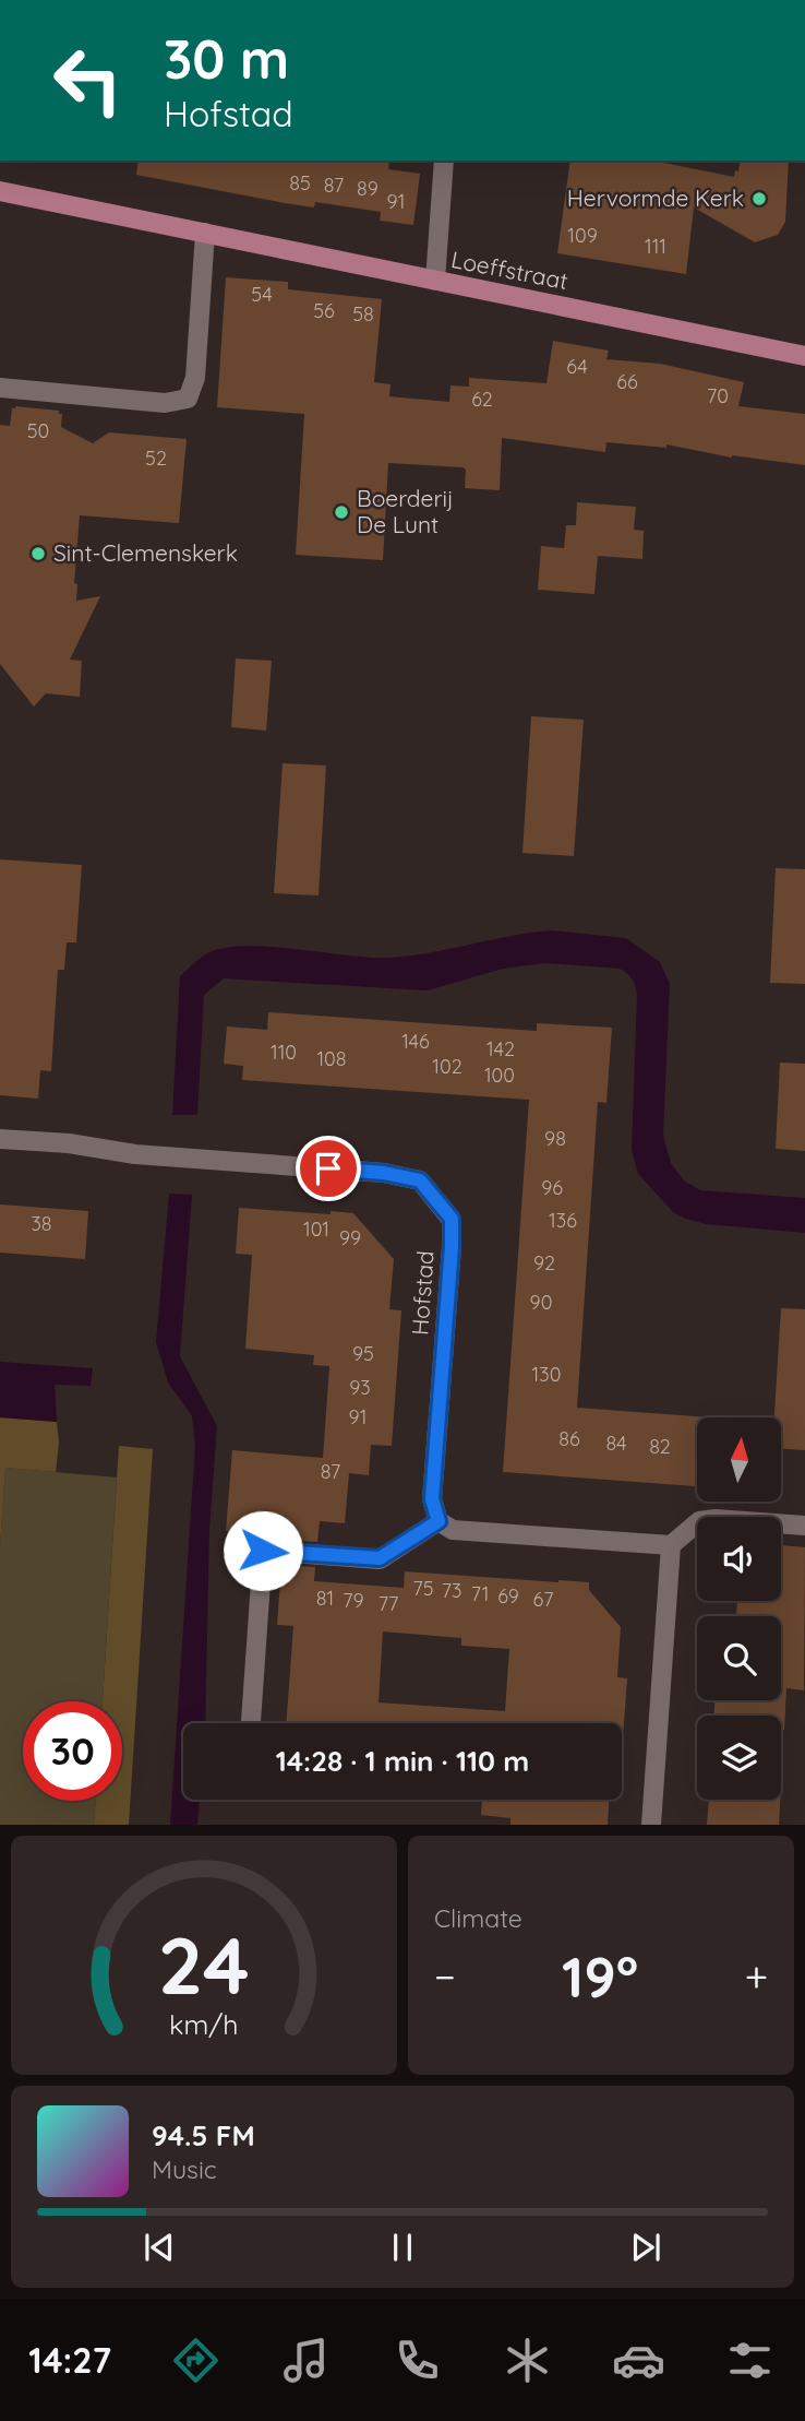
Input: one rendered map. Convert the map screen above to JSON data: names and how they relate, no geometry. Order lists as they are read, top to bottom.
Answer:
{
  "streets": {
    "main road": ["Loeffstraat"],
    "street": ["Hofstad"]
  },
  "places": ["Hervormde Kerk", "Boerderij De Lunt", "Sint-Clemenskerk"],
  "house_numbers": [
    "85",
    "87",
    "89",
    "91",
    "109",
    "111",
    "54",
    "56",
    "58",
    "64",
    "66",
    "70",
    "62",
    "50",
    "52",
    "146",
    "142",
    "110",
    "108",
    "102",
    "100",
    "98",
    "96",
    "136",
    "38",
    "101",
    "99",
    "92",
    "90",
    "95",
    "130",
    "93",
    "91",
    "86",
    "84",
    "82",
    "87",
    "75",
    "73",
    "71",
    "69",
    "81",
    "67",
    "79",
    "77"
  ],
  "north": "top",
  "page": {
    "turn": ["30 m", "Hofstad"],
    "limit": "30",
    "trip": "14:28 · 1 min · 110 m",
    "tile": "Climate",
    "heat": ["−", "19°", "+"],
    "song": ["94.5 FM", "Music"],
    "tabs": "14:27",
    "gauge": ["24", "km/h"]
  }
}
